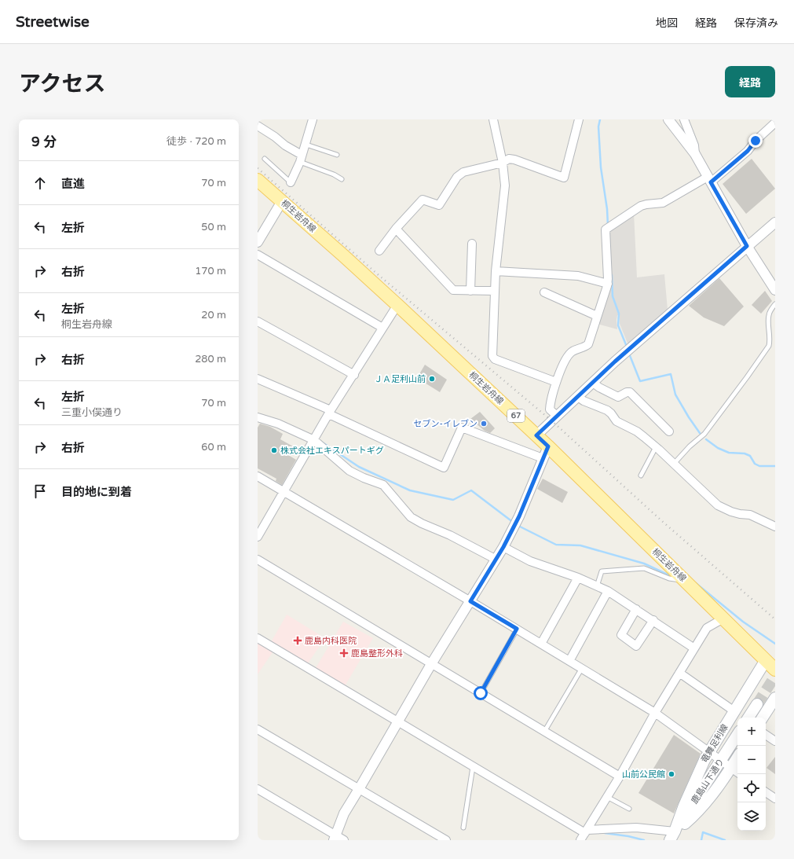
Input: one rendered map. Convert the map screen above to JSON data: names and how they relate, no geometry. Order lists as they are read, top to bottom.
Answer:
{
  "streets": {
    "main road": [
      "桐生岩舟線",
      "67",
      "竜舞足利線",
      "鹿島山下通り"
    ]
  },
  "crossings": [
    ["桐生岩舟線", "竜舞足利線"],
    ["竜舞足利線", "鹿島山下通り"]
  ],
  "places": {
    "other": [
      "ＪＡ足利山前",
      "セブン-イレブン",
      "株式会社エキスパートギグ",
      "山前公民館"
    ],
    "health": ["鹿島内科医院", "鹿島整形外科"]
  },
  "page": {
    "header": "Streetwise",
    "nav": ["地図", "経路", "保存済み"],
    "title": "アクセス",
    "buttons": "経路",
    "heading": ["9 分", "徒歩 · 720 m"],
    "list": [
      ["直進", "70 m"],
      ["左折", "50 m"],
      ["右折", "170 m"],
      ["左折", "桐生岩舟線", "20 m"],
      ["右折", "280 m"],
      ["左折", "三重小俣通り", "70 m"],
      ["右折", "60 m"],
      "目的地に到着"
    ],
    "map_buttons": ["+", "−"]
  }
}
